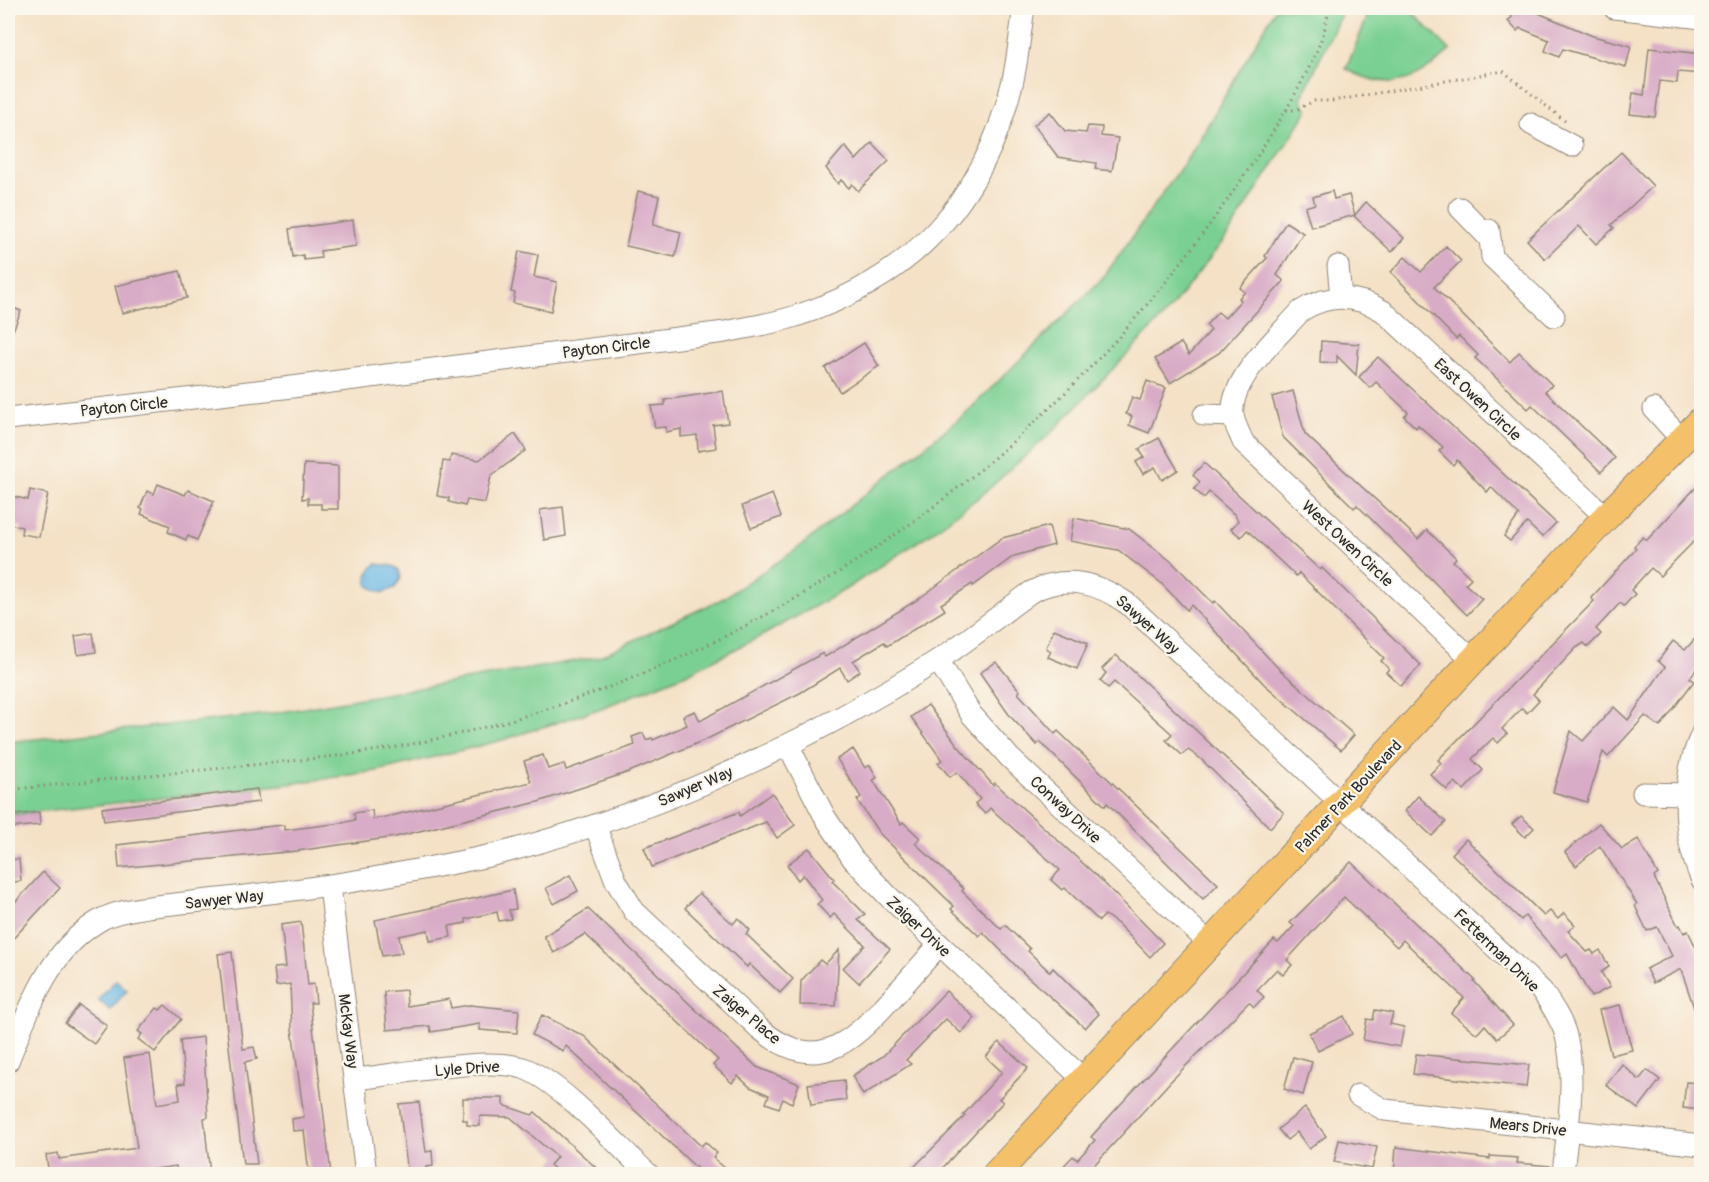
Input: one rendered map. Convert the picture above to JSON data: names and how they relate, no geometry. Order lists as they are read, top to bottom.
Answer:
{
  "streets": {
    "main road": ["Palmer Park Boulevard"],
    "street": [
      "Payton Circle",
      "East Owen Circle",
      "West Owen Circle",
      "Sawyer Way",
      "Conway Drive",
      "Zaiger Drive",
      "Fetterman Drive",
      "Zaiger Place",
      "McKay Way",
      "Lyle Drive",
      "Mears Drive"
    ]
  },
  "crossings": [
    ["East Owen Circle", "Palmer Park Boulevard"],
    ["West Owen Circle", "Palmer Park Boulevard"],
    ["Sawyer Way", "Palmer Park Boulevard"],
    ["Sawyer Way", "Conway Drive"],
    ["Sawyer Way", "Zaiger Drive"],
    ["Sawyer Way", "Fetterman Drive"],
    ["Sawyer Way", "Zaiger Place"],
    ["Sawyer Way", "McKay Way"],
    ["Palmer Park Boulevard", "Conway Drive"],
    ["Palmer Park Boulevard", "Zaiger Drive"],
    ["Palmer Park Boulevard", "Fetterman Drive"],
    ["Zaiger Drive", "Zaiger Place"],
    ["Fetterman Drive", "Mears Drive"],
    ["McKay Way", "Lyle Drive"]
  ]
}
